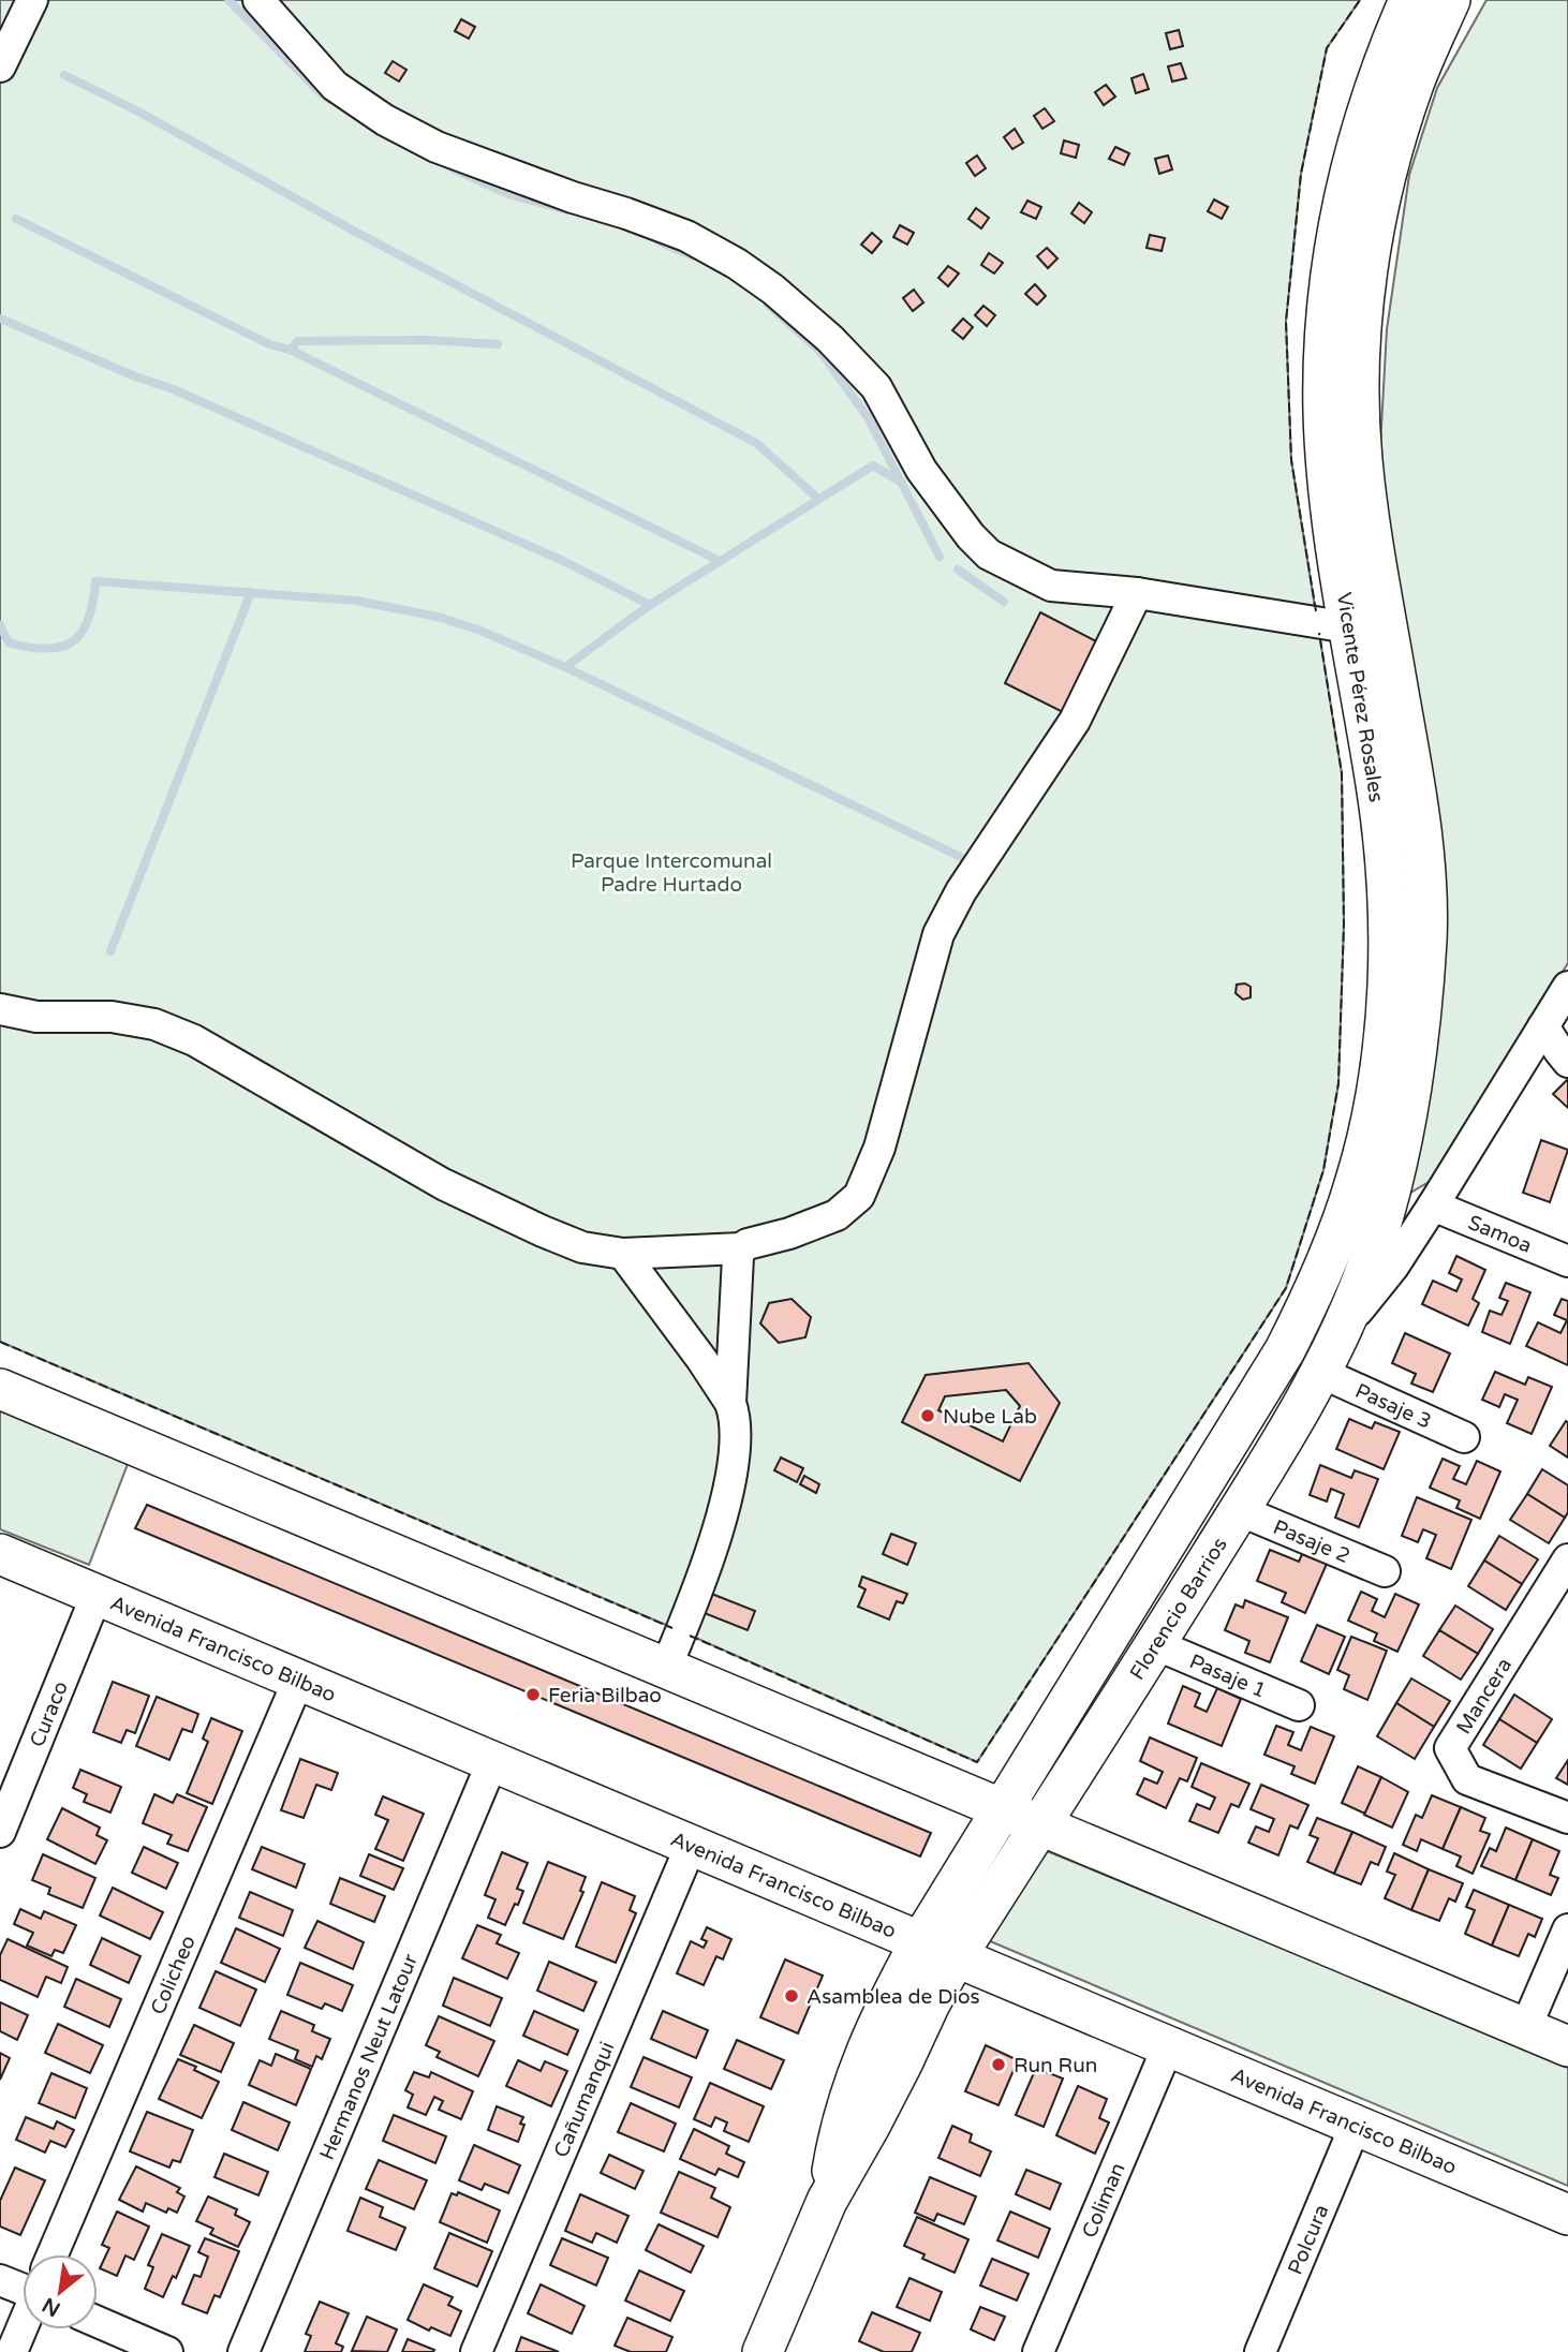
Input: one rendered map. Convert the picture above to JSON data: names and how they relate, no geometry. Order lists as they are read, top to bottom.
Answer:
{
  "streets": {
    "main road": ["Vicente Pérez Rosales", "Florencio Barrios", "Avenida Francisco Bilbao"],
    "street": [
      "Samoa",
      "Pasaje 3",
      "Pasaje 2",
      "Pasaje 1",
      "Mancera",
      "Curaco",
      "Colicheo",
      "Hermanos Neut Latour",
      "Cañumanqui",
      "Coliman",
      "Polcura"
    ]
  },
  "crossings": [
    ["Vicente Pérez Rosales", "Florencio Barrios"],
    ["Samoa", "Florencio Barrios"],
    ["Pasaje 3", "Florencio Barrios"],
    ["Pasaje 2", "Florencio Barrios"],
    ["Florencio Barrios", "Avenida Francisco Bilbao"],
    ["Florencio Barrios", "Pasaje 1"],
    ["Avenida Francisco Bilbao", "Curaco"],
    ["Avenida Francisco Bilbao", "Colicheo"],
    ["Avenida Francisco Bilbao", "Hermanos Neut Latour"],
    ["Avenida Francisco Bilbao", "Cañumanqui"],
    ["Avenida Francisco Bilbao", "Coliman"],
    ["Avenida Francisco Bilbao", "Polcura"]
  ],
  "parks": ["Parque Intercomunal Padre Hurtado"],
  "places": [
    "Nube Lab",
    "Feria Bilbao",
    "Asamblea de Dios",
    "Run Run"
  ],
  "north": "bottom left"
}
